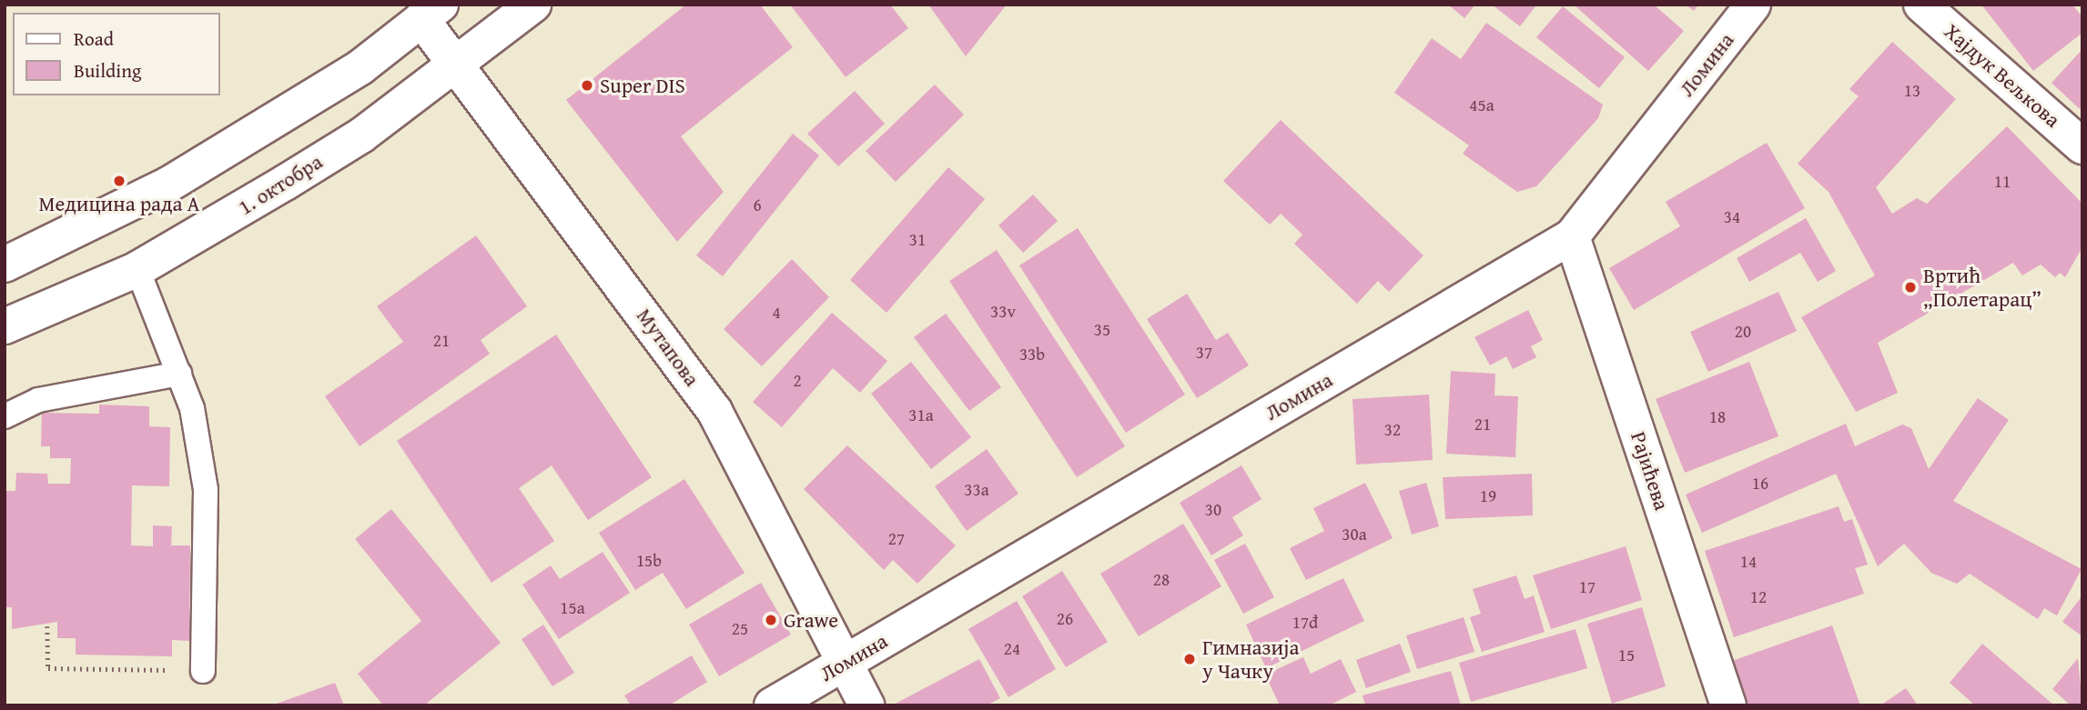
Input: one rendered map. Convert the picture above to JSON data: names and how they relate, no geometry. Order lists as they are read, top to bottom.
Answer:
{
  "streets": {
    "street": [
      "Ломина",
      "Хајдук Вељкова",
      "1. октобра",
      "Мутапова",
      "Рајићева"
    ]
  },
  "crossings": [
    ["Ломина", "Мутапова"],
    ["Ломина", "Рајићева"],
    ["1. октобра", "Мутапова"]
  ],
  "places": [
    "Super DIS",
    "Медицина рада А",
    "Вртић „Полетарац”",
    "Grawe",
    "Гимназија у Чачку"
  ],
  "house_numbers": [
    "13",
    "45a",
    "11",
    "6",
    "34",
    "31",
    "33v",
    "4",
    "35",
    "20",
    "21",
    "37",
    "33b",
    "2",
    "31a",
    "18",
    "21",
    "32",
    "16",
    "33a",
    "19",
    "30",
    "30a",
    "27",
    "15b",
    "14",
    "28",
    "17",
    "12",
    "15a",
    "26",
    "17đ",
    "25",
    "24",
    "15"
  ],
  "legend": ["Road", "Building"]
}
